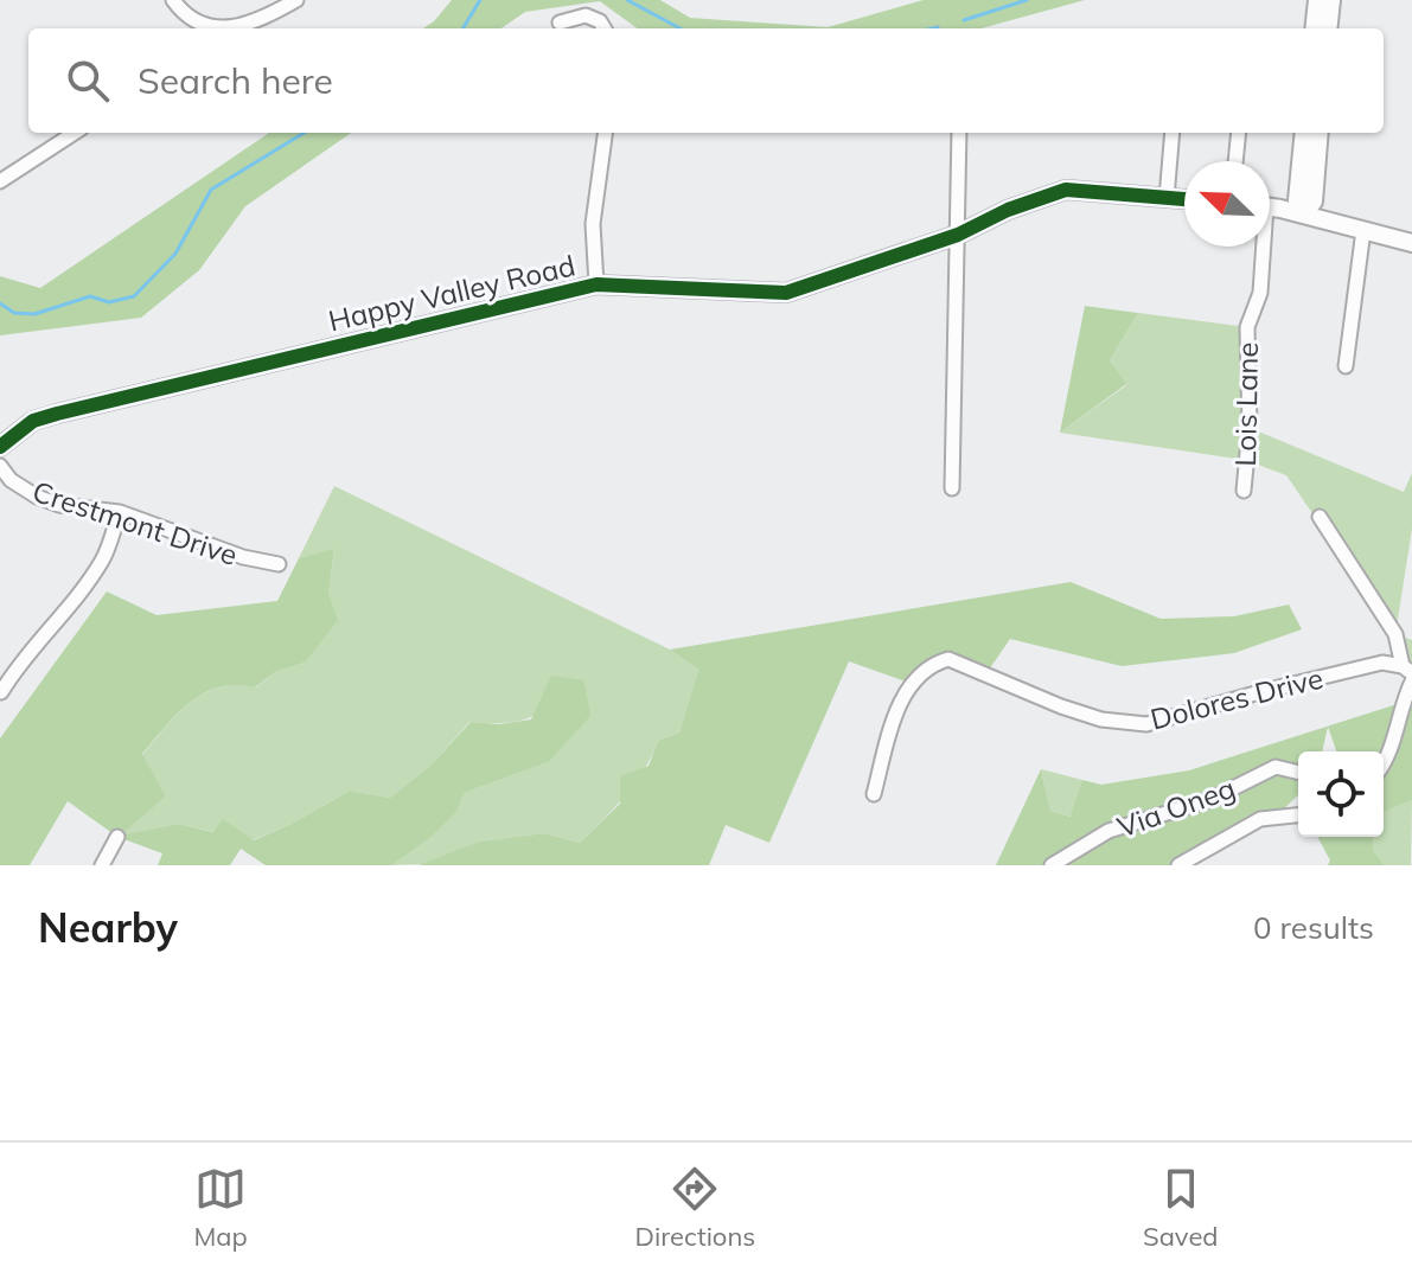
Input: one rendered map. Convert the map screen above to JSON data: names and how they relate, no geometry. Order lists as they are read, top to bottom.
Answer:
{
  "streets": {
    "street": [
      "Happy Valley Road",
      "Lois Lane",
      "Crestmont Drive",
      "Dolores Drive",
      "Via Oneg"
    ]
  },
  "north": "top left",
  "page": {
    "search": "Search here",
    "heading": ["Nearby", "0 results"],
    "nav": ["Map", "Directions", "Saved"]
  }
}
